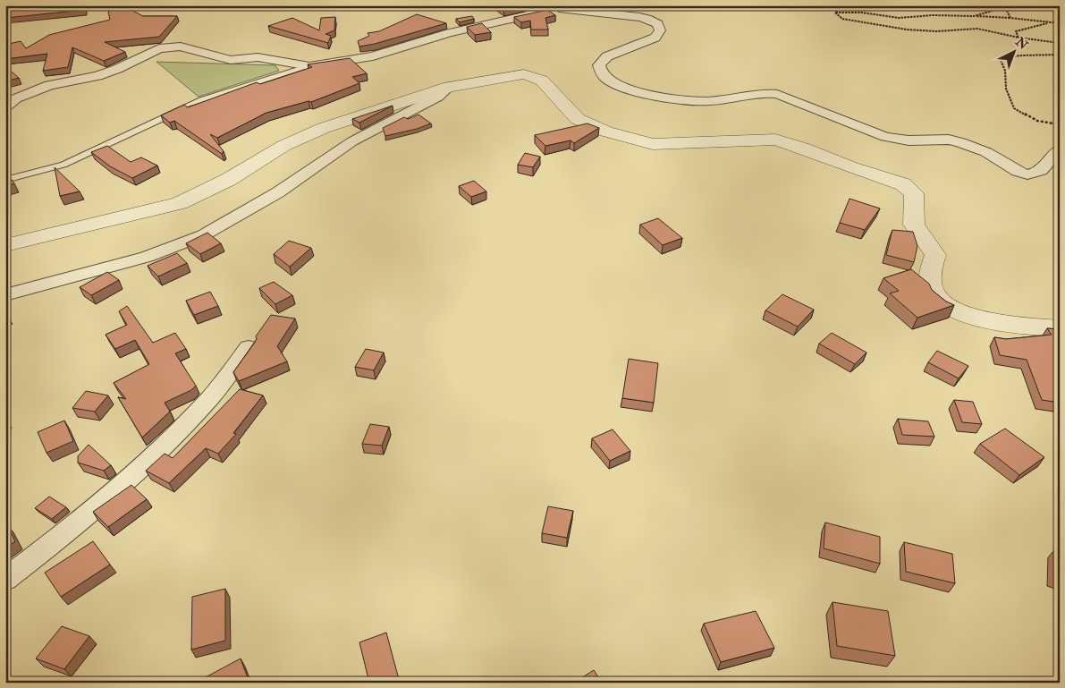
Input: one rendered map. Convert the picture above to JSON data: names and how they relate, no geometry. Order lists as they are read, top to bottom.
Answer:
{
  "north": "top right"
}
